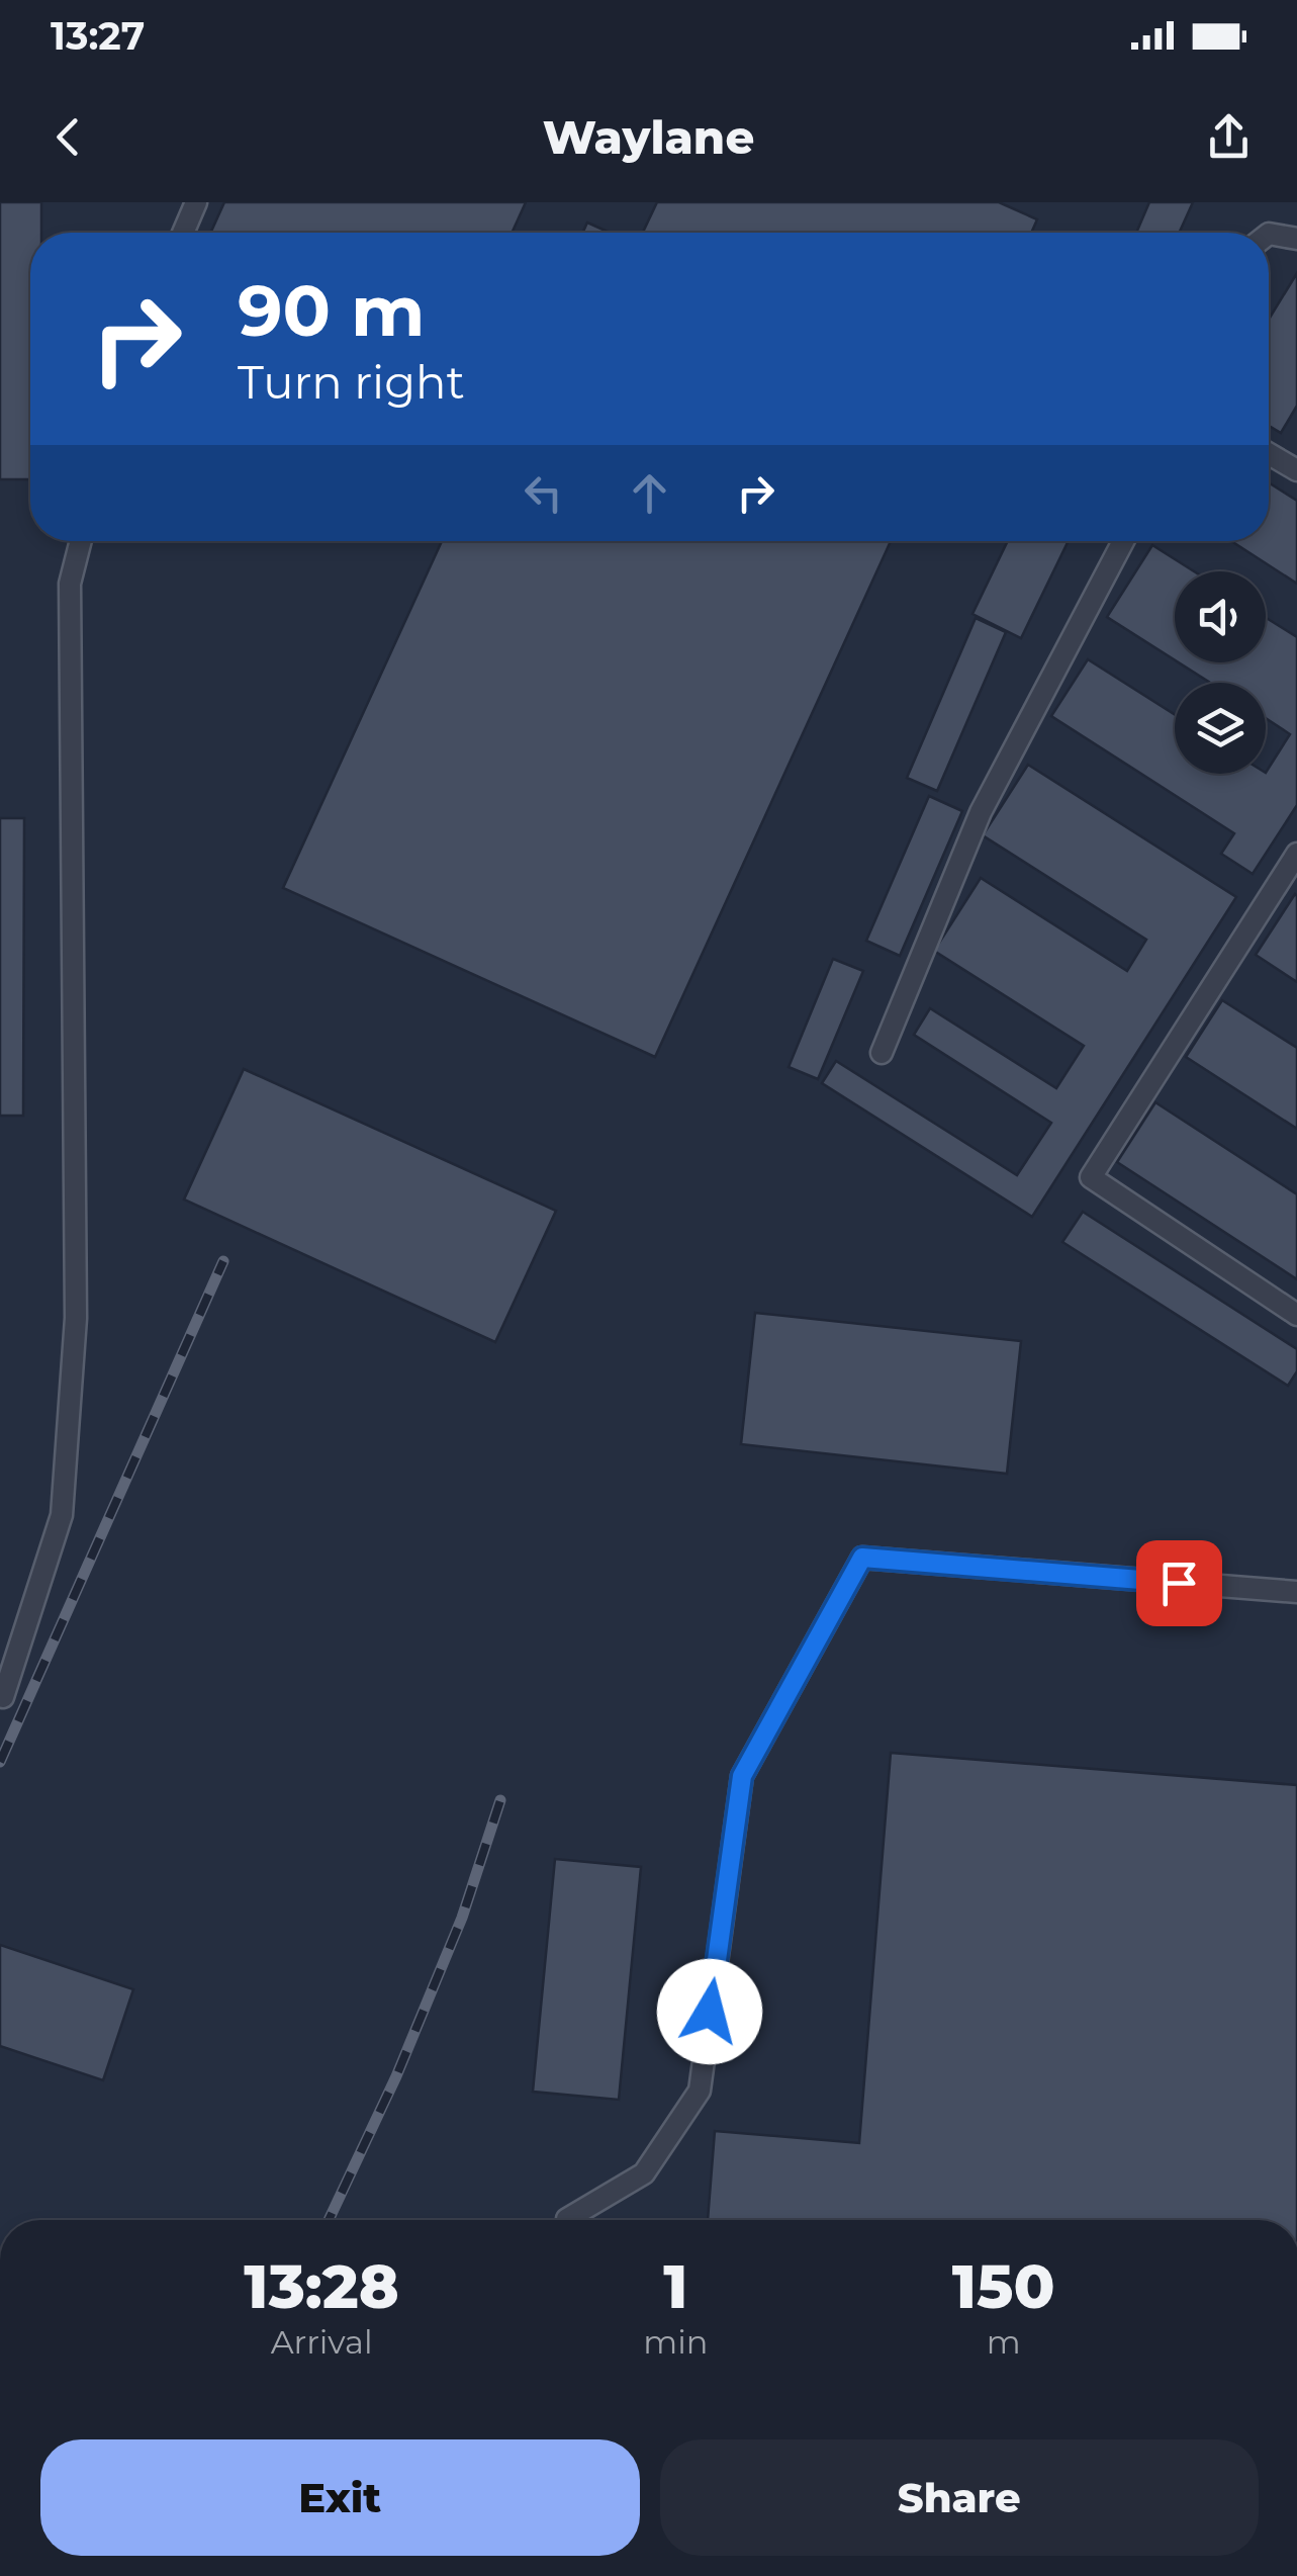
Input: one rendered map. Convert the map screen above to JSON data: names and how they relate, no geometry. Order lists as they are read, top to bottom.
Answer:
{
  "page": {
    "status": "13:27",
    "header": "Waylane",
    "turn": ["90 m", "Turn right"],
    "eta": [
      "13:28",
      "Arrival",
      "1",
      "min",
      "150",
      "m"
    ],
    "buttons": ["Exit", "Share"]
  }
}
